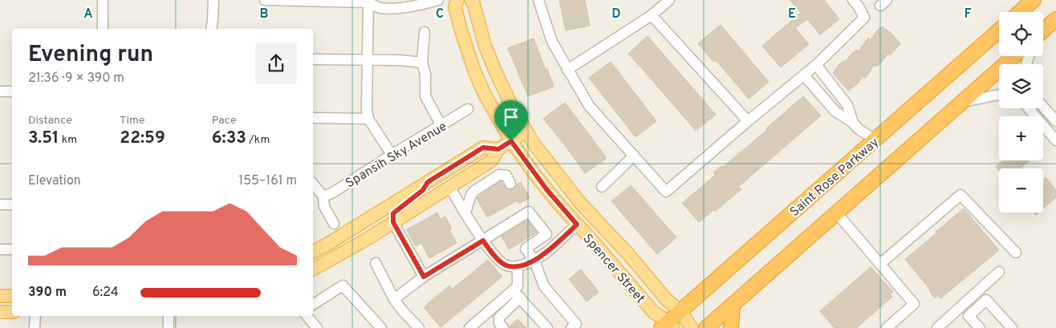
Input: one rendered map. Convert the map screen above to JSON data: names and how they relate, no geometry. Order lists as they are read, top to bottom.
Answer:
{
  "streets": {
    "highway": ["Saint Rose Parkway"],
    "main road": ["Spencer Street"],
    "street": ["Spansih Sky Avenue"]
  },
  "crossings": [
    ["Saint Rose Parkway", "Spencer Street"]
  ],
  "page": {
    "map_buttons": ["+", "−"],
    "heading": ["Evening run", "21:36 · 9 × 390 m"],
    "stats": [
      ["Distance", "3.51 km"],
      ["Time", "22:59"],
      ["Pace", "6:33 /km"]
    ],
    "chart": ["Elevation", "155–161 m"],
    "list": [
      {
        "name": "390 m",
        "note": "6:24"
      }
    ]
  },
  "grid": {
    "columns": [
      "A",
      "B",
      "C",
      "D",
      "E",
      "F"
    ]
  }
}
